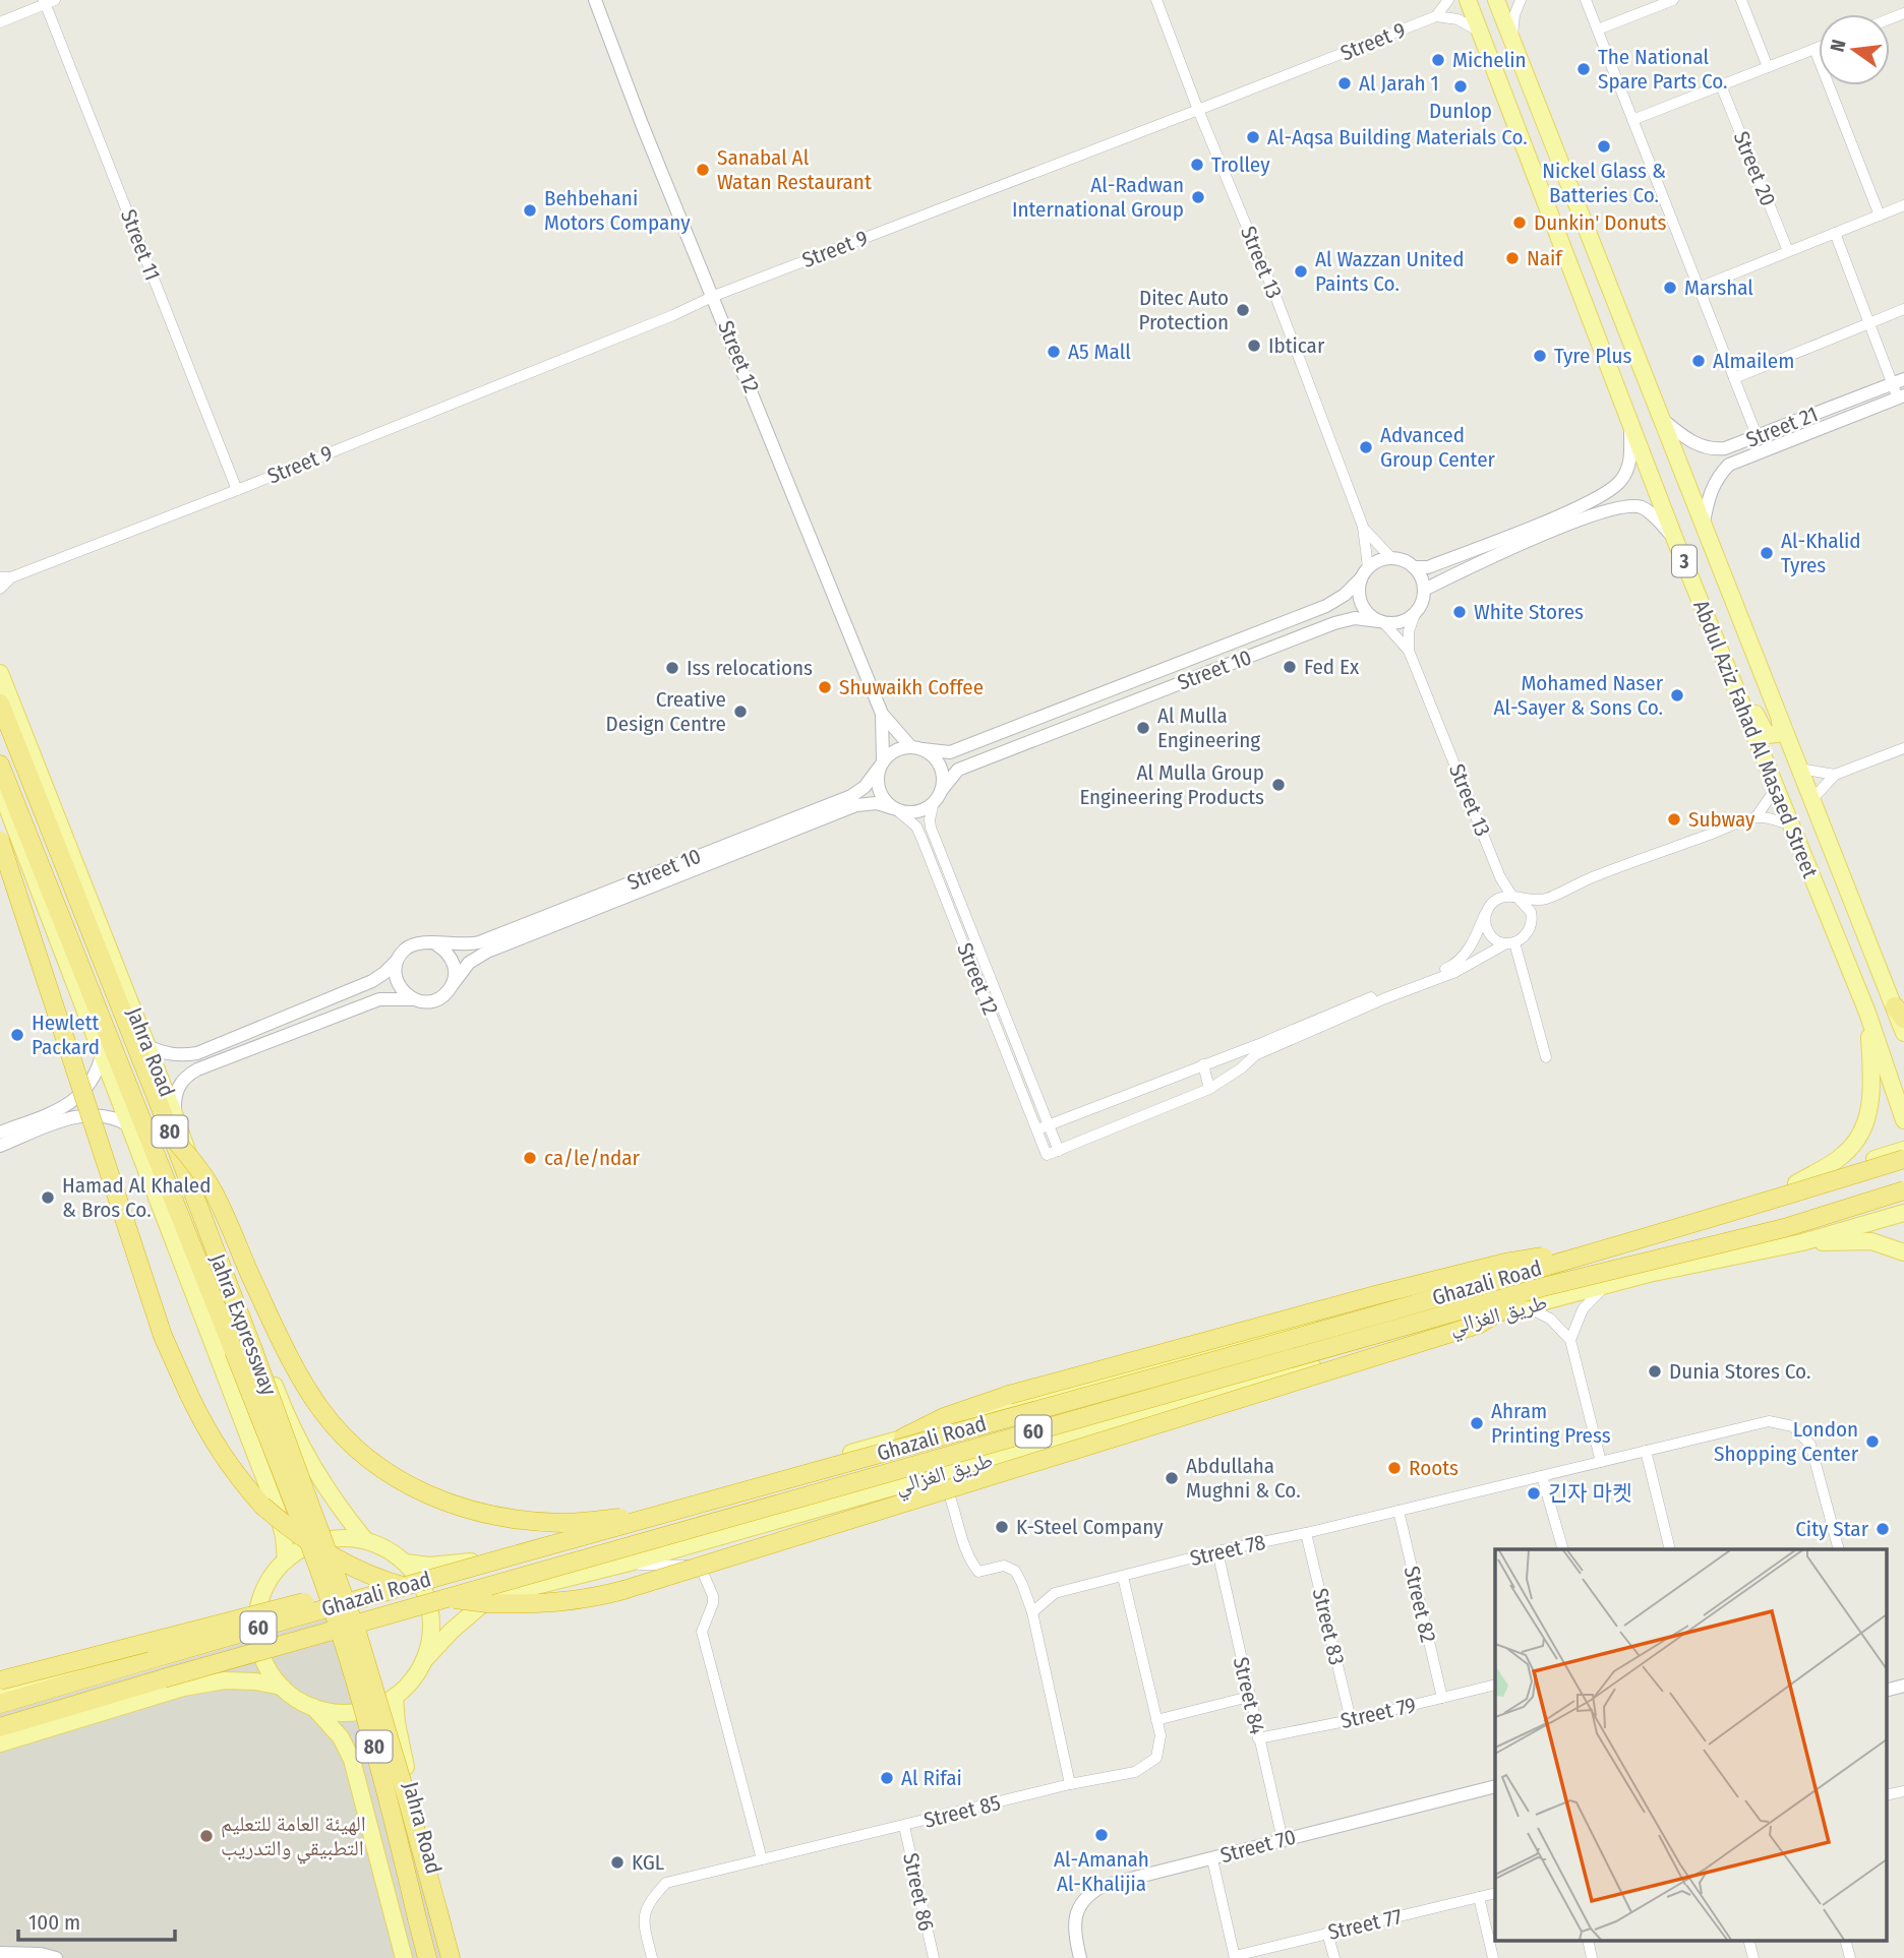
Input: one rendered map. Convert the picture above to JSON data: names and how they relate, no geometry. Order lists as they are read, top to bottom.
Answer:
{
  "streets": {
    "highway": [
      "80",
      "Ghazali Road",
      "Jahra Expressway",
      "60"
    ],
    "main road": [
      "3",
      "Abdul Aziz Fahad Al Masaed Street",
      "Jahra Road",
      "طريق الغزالي"
    ],
    "street": [
      "Street 9",
      "Street 20",
      "Street 11",
      "Street 13",
      "Street 12",
      "Street 21",
      "Street 10",
      "Street 78",
      "Street 82",
      "Street 83",
      "Street 84",
      "Street 79",
      "Street 85",
      "Street 70",
      "Street 86",
      "Street 77"
    ]
  },
  "crossings": [
    ["Street 9", "Street 11"],
    ["Street 9", "Street 13"],
    ["Street 9", "Street 12"],
    ["Street 13", "Street 10"],
    ["Street 12", "Street 10"],
    ["Street 21", "Abdul Aziz Fahad Al Masaed Street"],
    ["Jahra Road", "طريق الغزالي"],
    ["Street 78", "Street 82"],
    ["Street 78", "Street 83"],
    ["Street 78", "Street 84"],
    ["Street 78", "Street 85"],
    ["Street 82", "Street 79"],
    ["Street 83", "Street 79"],
    ["Street 84", "Street 79"],
    ["Street 84", "Street 70"],
    ["Street 85", "Street 86"]
  ],
  "places": [
    "Michelin",
    "The National Spare Parts Co.",
    "Al Jarah 1",
    "Dunlop",
    "Al-Aqsa Building Materials Co.",
    "Nickel Glass & Batteries Co.",
    "Trolley",
    "Sanabal Al Watan Restaurant",
    "Al-Radwan International Group",
    "Behbehani Motors Company",
    "Dunkin' Donuts",
    "Naif",
    "Al Wazzan United Paints Co.",
    "Marshal",
    "Ditec Auto Protection",
    "Ibticar",
    "A5 Mall",
    "Tyre Plus",
    "Almailem",
    "Advanced Group Center",
    "Al-Khalid Tyres",
    "White Stores",
    "Fed Ex",
    "Iss relocations",
    "Shuwaikh Coffee",
    "Mohamed Naser Al-Sayer & Sons Co.",
    "Creative Design Centre",
    "Al Mulla Engineering",
    "Al Mulla Group Engineering Products",
    "Subway",
    "Hewlett Packard",
    "ca/le/ndar",
    "Hamad Al Khaled & Bros Co.",
    "Dunia Stores Co.",
    "Ahram Printing Press",
    "London Shopping Center",
    "Roots",
    "Abdullaha Mughni & Co.",
    "긴자 마켓",
    "K-Steel Company",
    "City Star",
    "Al Rifai",
    "Al-Amanah Al-Khalijia",
    "الهيئة العامة للتعليم التطبيقي والتدريب",
    "KGL"
  ],
  "scale_bar": "100 m",
  "north": "left"
}
